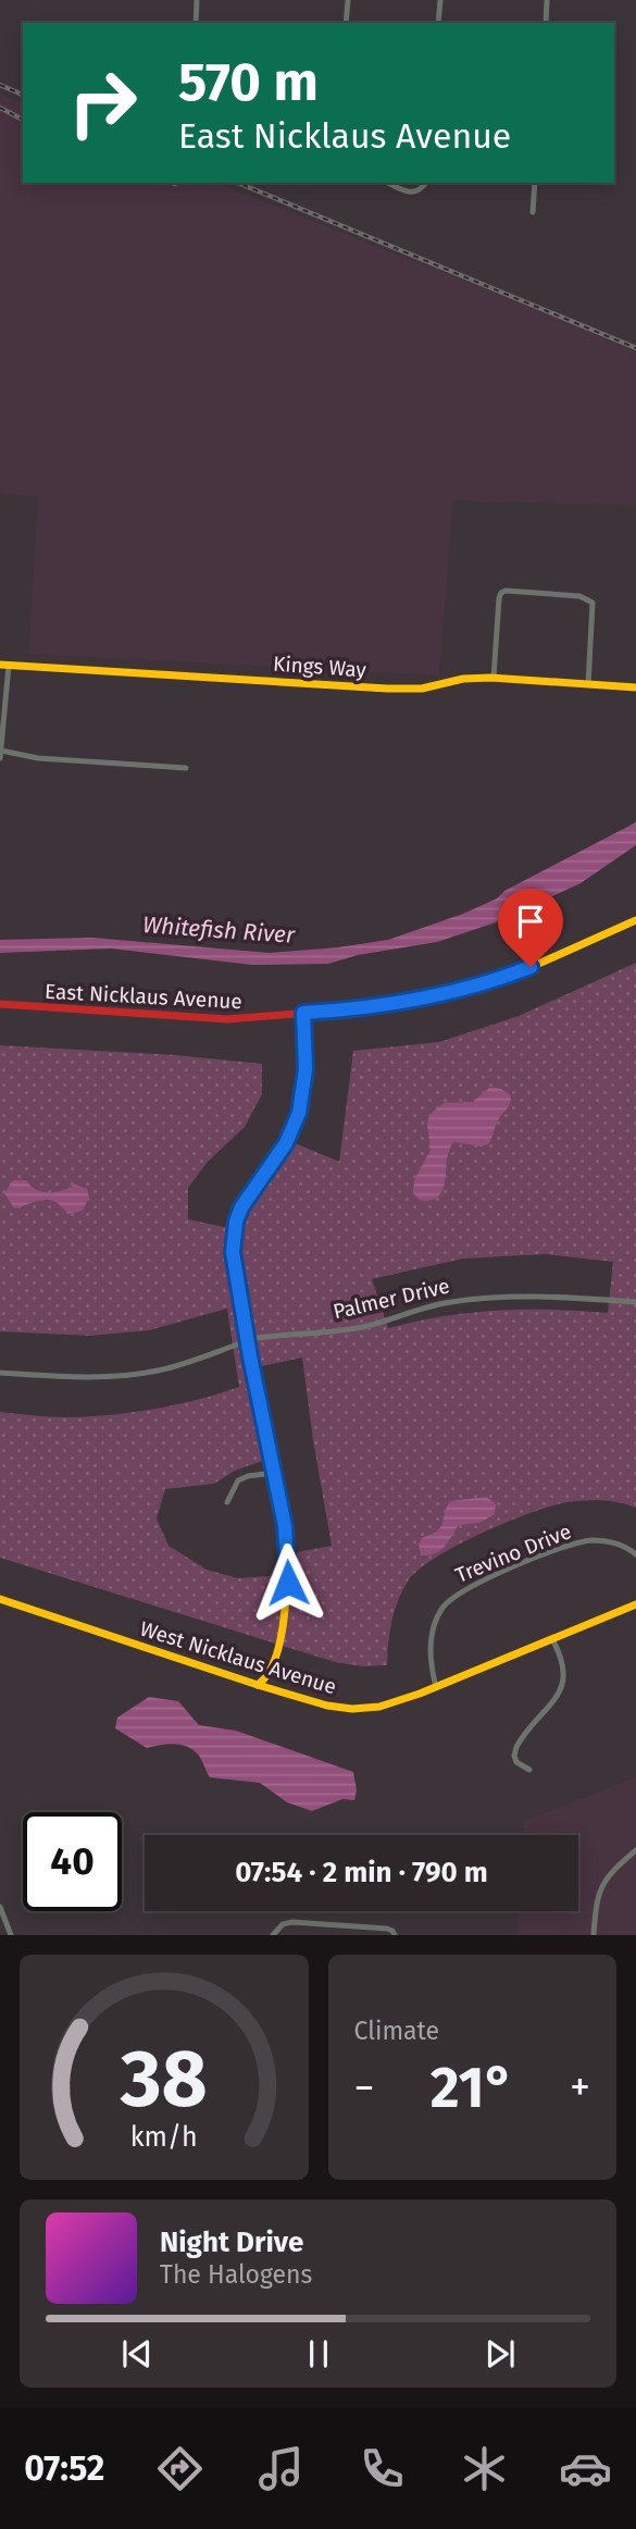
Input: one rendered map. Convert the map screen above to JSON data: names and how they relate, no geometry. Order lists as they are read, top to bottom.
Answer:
{
  "streets": {
    "street": [
      "Kings Way",
      "East Nicklaus Avenue",
      "Palmer Drive",
      "Trevino Drive",
      "West Nicklaus Avenue"
    ]
  },
  "crossings": [
    ["Trevino Drive", "West Nicklaus Avenue"]
  ],
  "water": ["Whitefish River"],
  "page": {
    "turn": ["570 m", "East Nicklaus Avenue"],
    "limit": "40",
    "trip": "07:54 · 2 min · 790 m",
    "tile": "Climate",
    "heat": ["−", "21°", "+"],
    "song": ["Night Drive", "The Halogens"],
    "tabs": "07:52",
    "gauge": ["38", "km/h"]
  }
}
